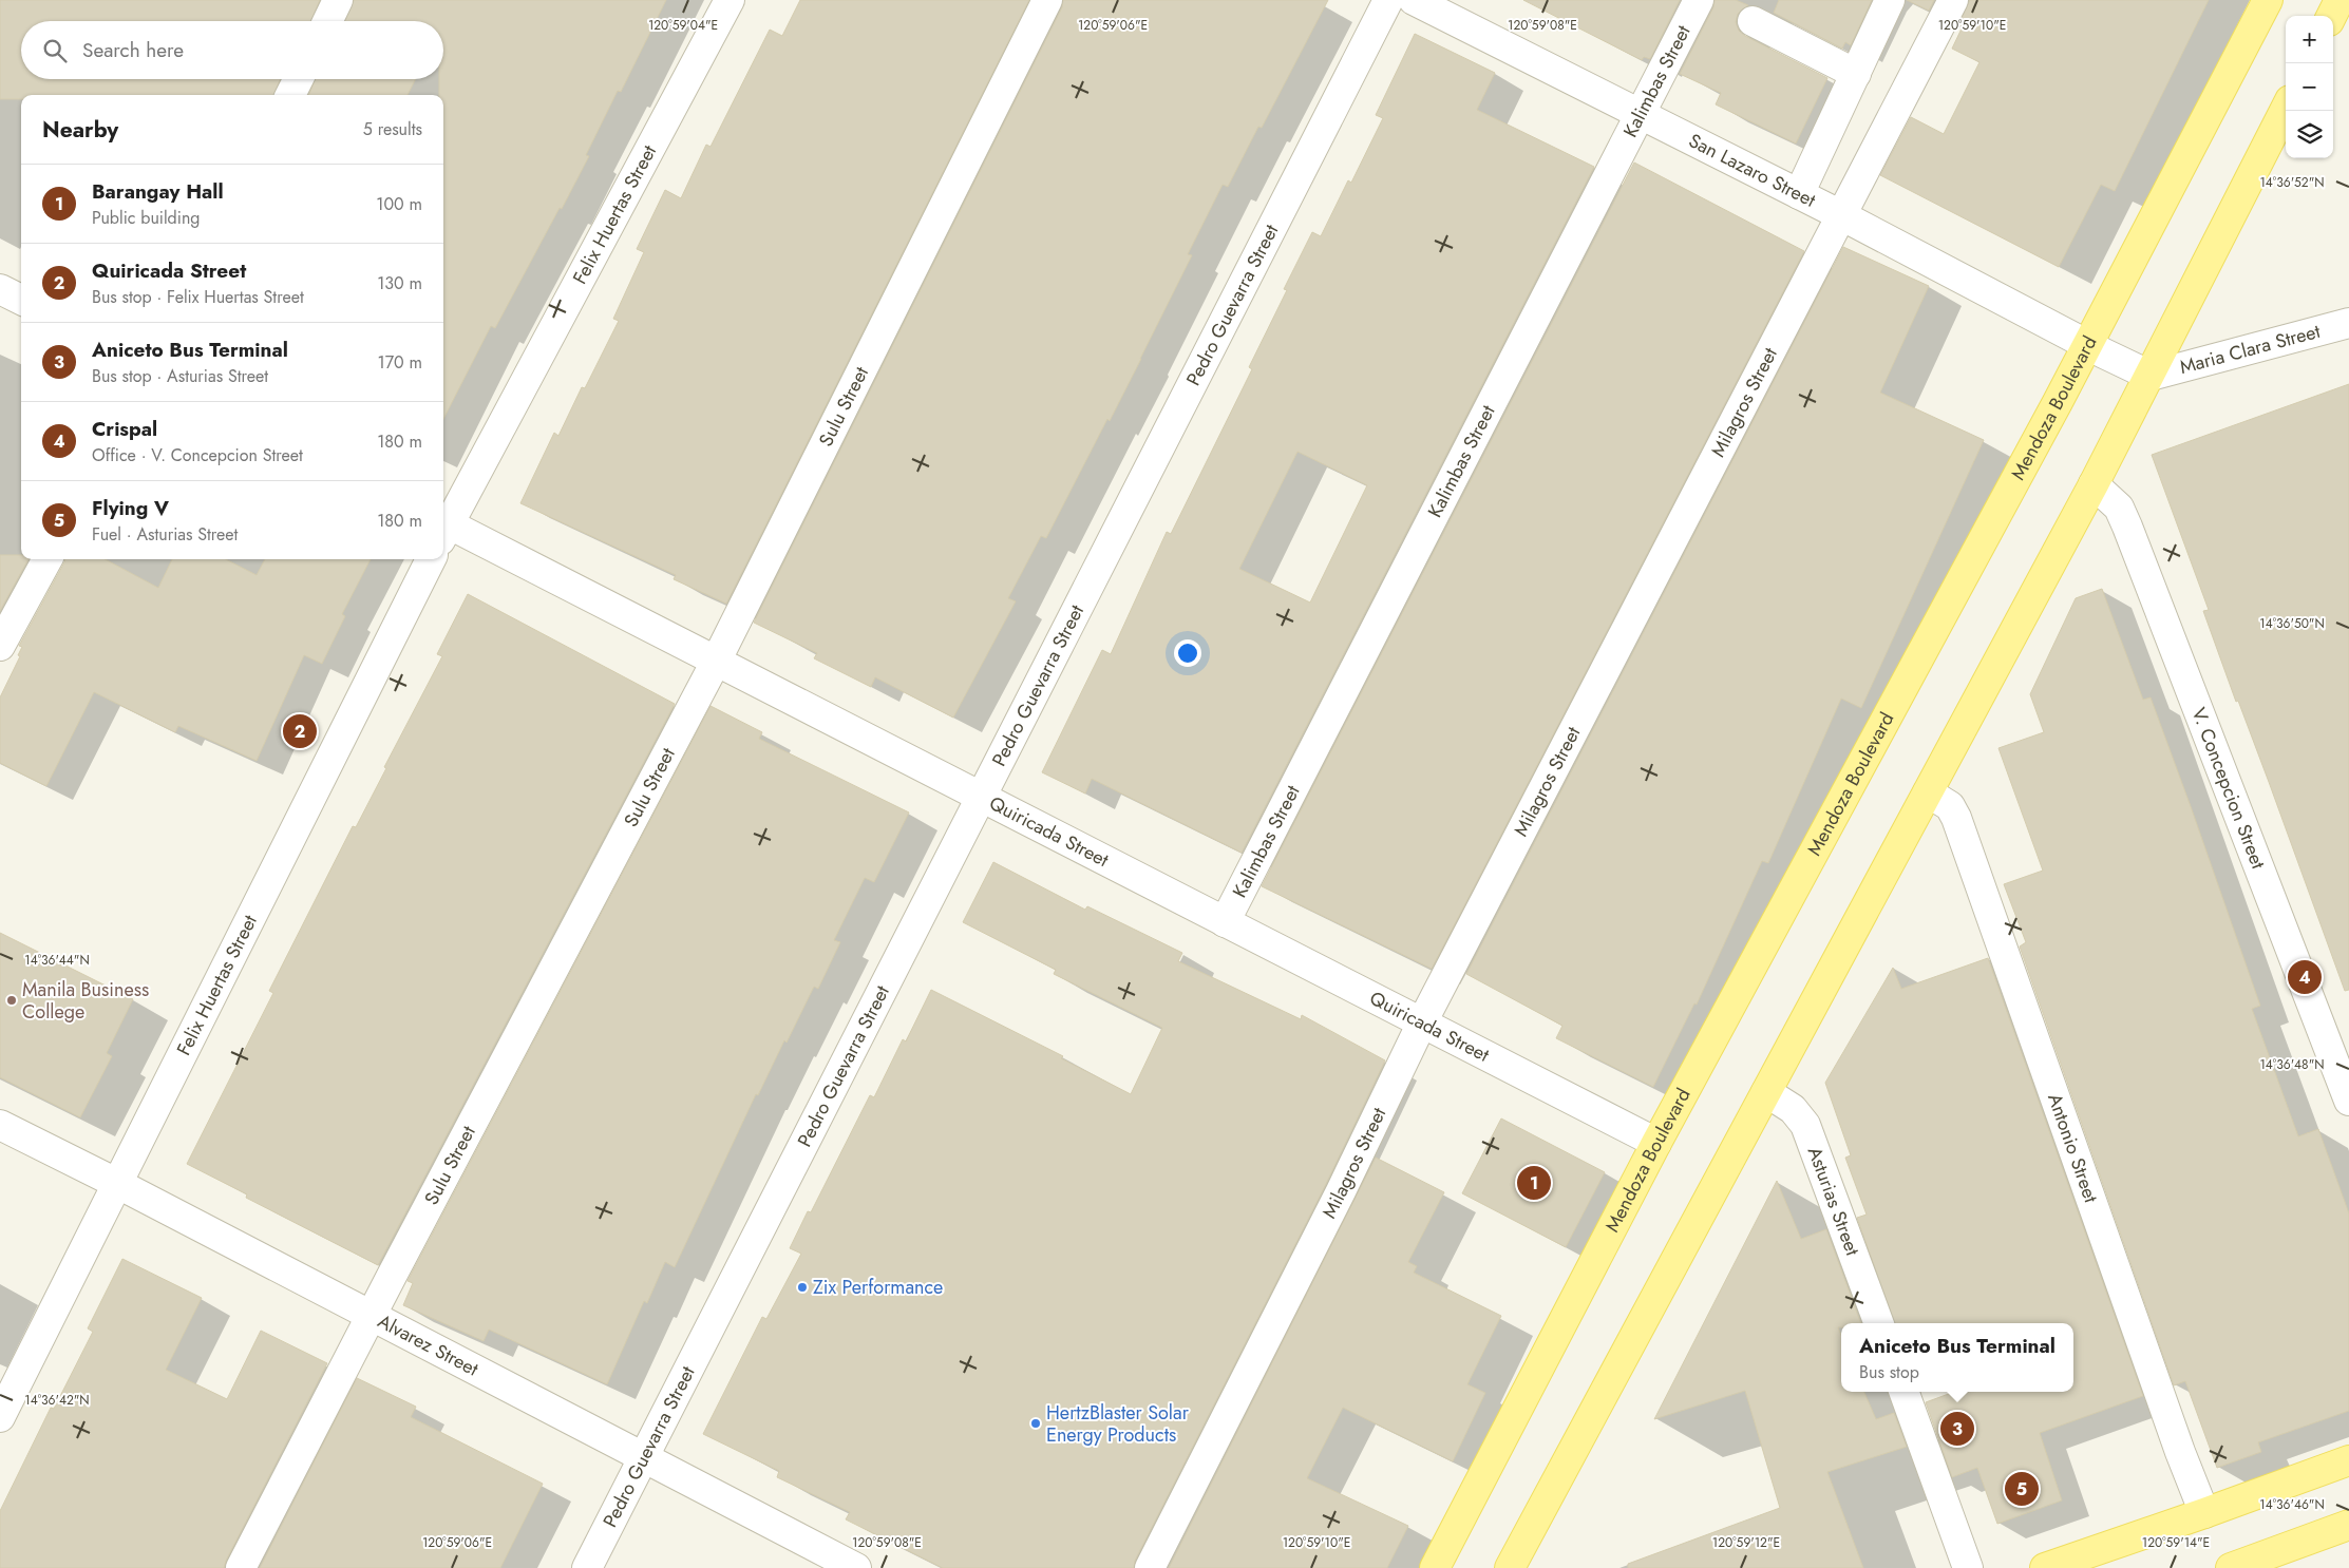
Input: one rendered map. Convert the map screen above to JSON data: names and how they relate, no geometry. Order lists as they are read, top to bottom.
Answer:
{
  "streets": {
    "main road": ["Mendoza Boulevard"],
    "street": [
      "Kalimbas Street",
      "San Lazaro Street",
      "Felix Huertas Street",
      "Pedro Guevarra Street",
      "Maria Clara Street",
      "Milagros Street",
      "Sulu Street",
      "V. Concepcion Street",
      "Quiricada Street",
      "Antonio Street",
      "Asturias Street",
      "Alvarez Street"
    ]
  },
  "crossings": [
    ["Kalimbas Street", "San Lazaro Street"],
    ["Kalimbas Street", "Quiricada Street"],
    ["San Lazaro Street", "Maria Clara Street"],
    ["San Lazaro Street", "Milagros Street"],
    ["San Lazaro Street", "Mendoza Boulevard"],
    ["Felix Huertas Street", "Alvarez Street"],
    ["Pedro Guevarra Street", "Quiricada Street"],
    ["Pedro Guevarra Street", "Alvarez Street"],
    ["Milagros Street", "Quiricada Street"],
    ["Sulu Street", "Quiricada Street"],
    ["Sulu Street", "Alvarez Street"],
    ["Mendoza Boulevard", "Quiricada Street"]
  ],
  "places": ["Manila Business College", "Zix Performance", "HertzBlaster Solar Energy Products"],
  "page": {
    "map_buttons": ["+", "−"],
    "search": "Search here",
    "heading": ["Nearby", "5 results"],
    "list": [
      {
        "mark": "1",
        "name": "Barangay Hall",
        "note": "Public building",
        "value": "100 m"
      },
      {
        "mark": "2",
        "name": "Quiricada Street",
        "note": "Bus stop · Felix Huertas Street",
        "value": "130 m"
      },
      {
        "mark": "3",
        "name": "Aniceto Bus Terminal",
        "note": "Bus stop · Asturias Street",
        "value": "170 m"
      },
      {
        "mark": "4",
        "name": "Crispal",
        "note": "Office · V. Concepcion Street",
        "value": "180 m"
      },
      {
        "mark": "5",
        "name": "Flying V",
        "note": "Fuel · Asturias Street",
        "value": "180 m"
      }
    ],
    "pins": [
      "2",
      "4",
      "1",
      "3",
      "5"
    ],
    "popup": ["Aniceto Bus Terminal", "Bus stop"]
  },
  "coordinates": [
    "120°59'04\"E",
    "120°59'06\"E",
    "120°59'08\"E",
    "120°59'10\"E",
    "14°36'52\"N",
    "14°36'50\"N",
    "14°36'44\"N",
    "14°36'48\"N",
    "14°36'42\"N",
    "14°36'46\"N",
    "120°59'12\"E",
    "120°59'14\"E"
  ]
}
